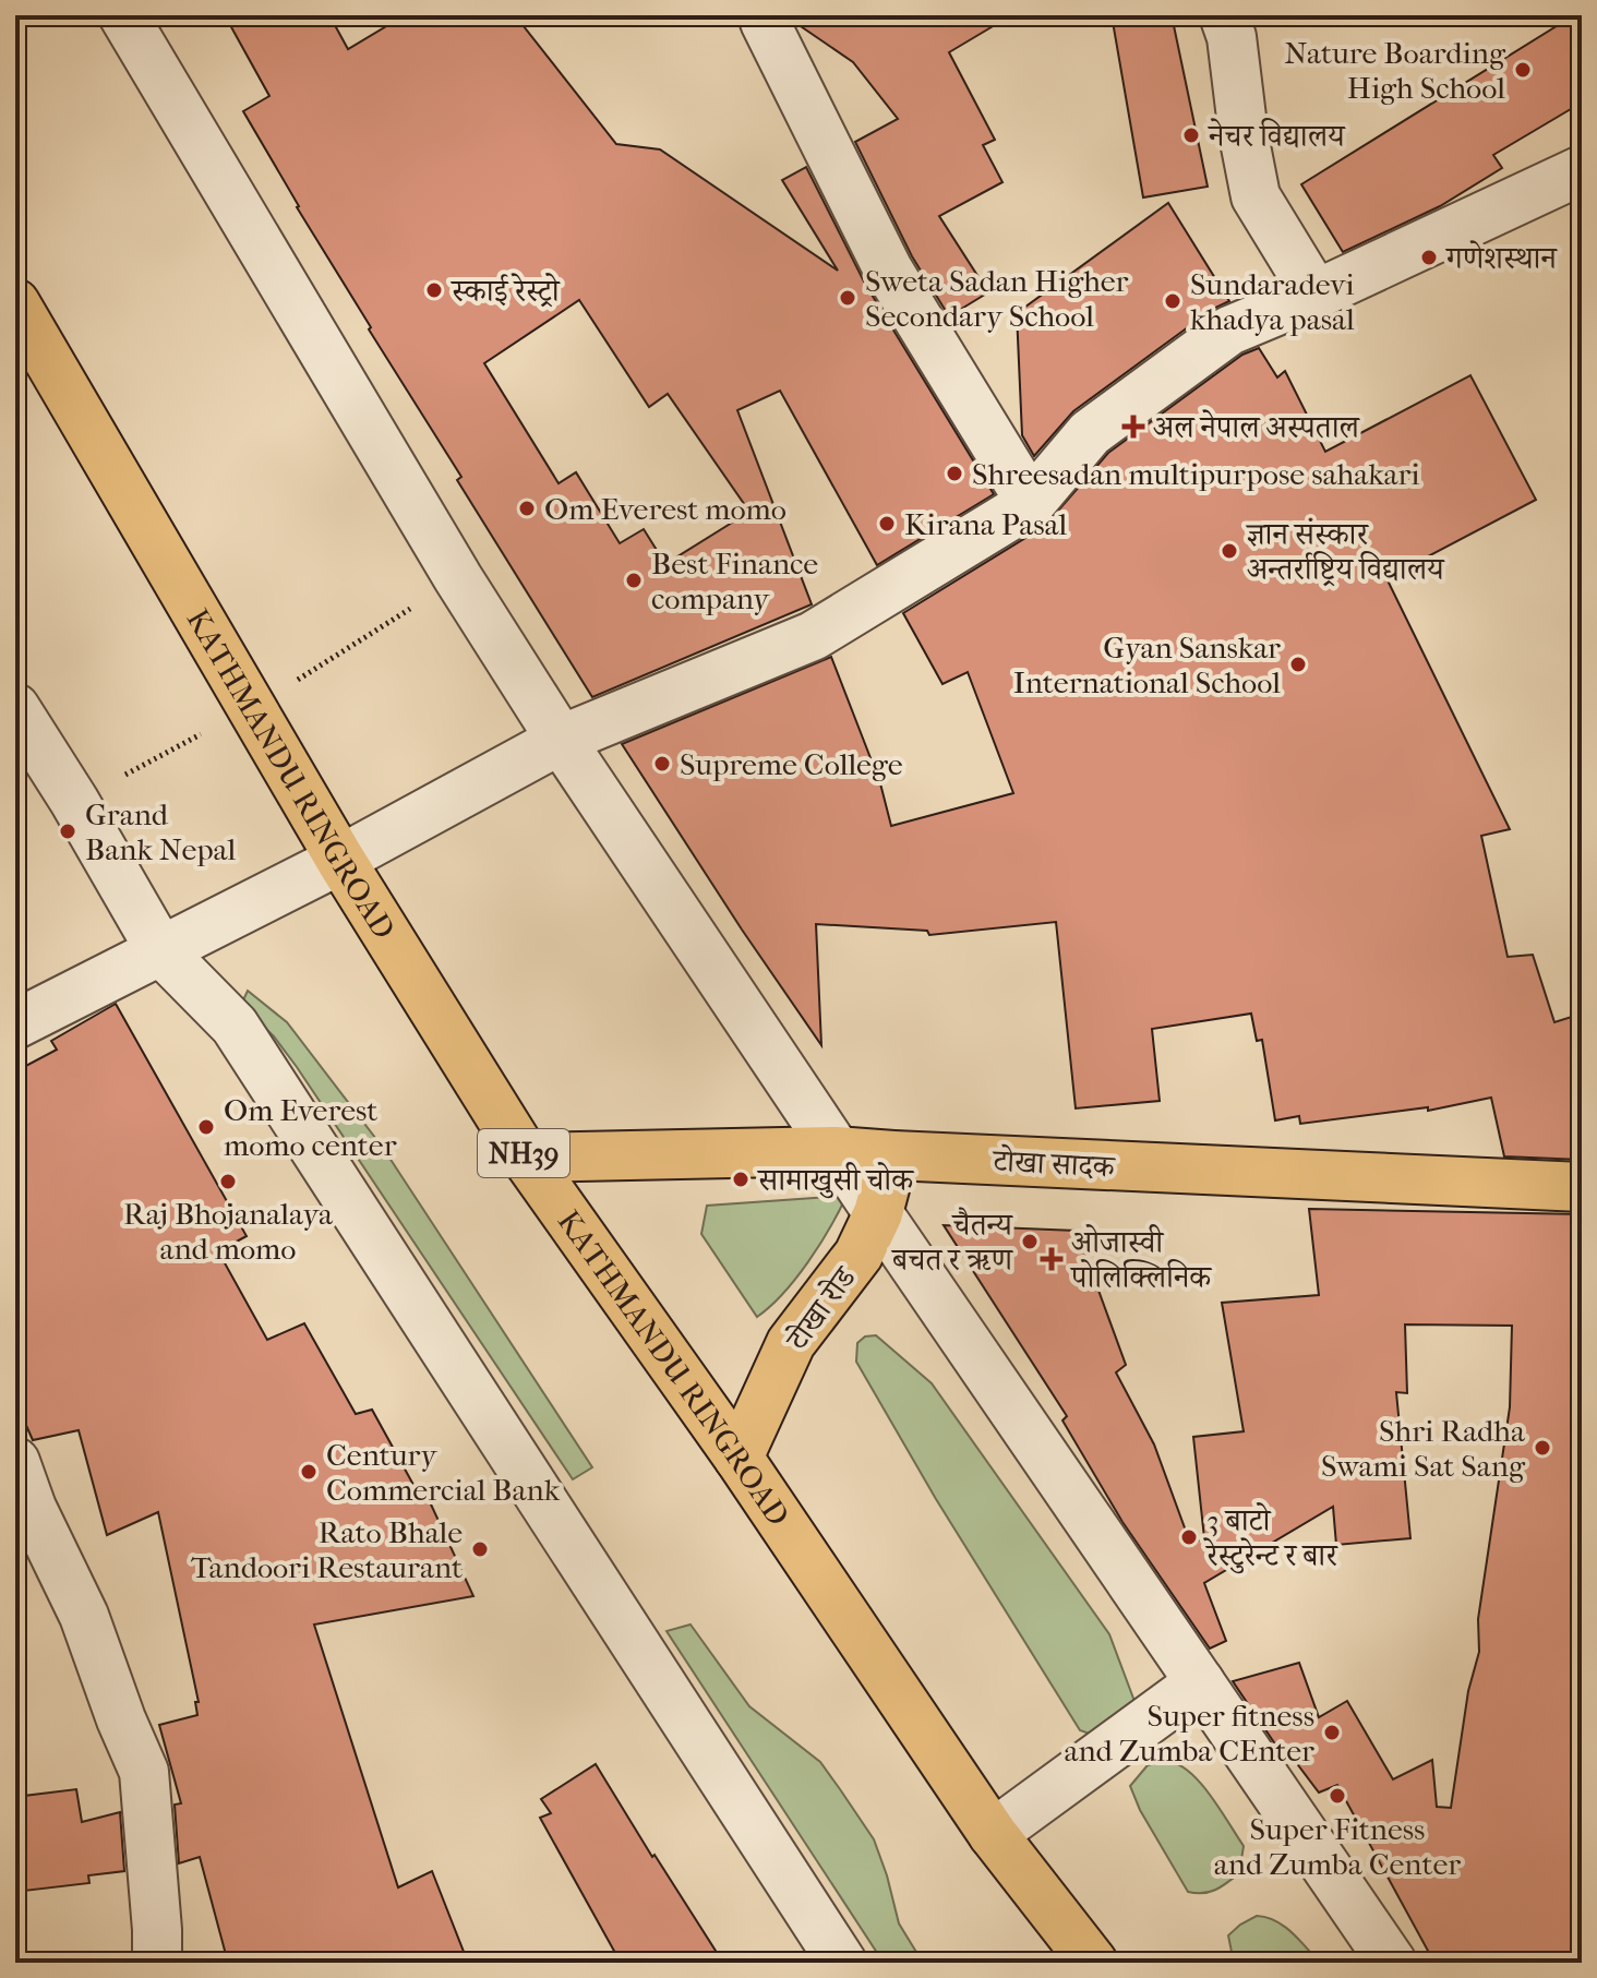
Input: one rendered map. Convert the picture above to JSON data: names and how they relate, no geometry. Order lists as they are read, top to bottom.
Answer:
{
  "streets": {
    "main road": [
      "KATHMANDU RINGROAD",
      "NH39",
      "टोखा सादक",
      "टोखा रोड"
    ]
  },
  "crossings": [
    ["KATHMANDU RINGROAD", "टोखा सादक"],
    ["KATHMANDU RINGROAD", "टोखा रोड"],
    ["टोखा सादक", "टोखा रोड"]
  ],
  "places": {
    "other": [
      "Nature Boarding High School",
      "नेचर विद्यालय",
      "गणेशस्थान",
      "स्काई रेस्ट्रो",
      "Sweta Sadan Higher Secondary School",
      "Sundaradevi khadya pasal",
      "Shreesadan multipurpose sahakari",
      "Om Everest momo",
      "Kirana Pasal",
      "ज्ञान संस्कार अन्तर्राष्ट्रिय विद्यालय",
      "Best Finance company",
      "Gyan Sanskar International School",
      "Supreme College",
      "Grand Bank Nepal",
      "Om Everest momo center",
      "सामाखुसी चोक",
      "Raj Bhojanalaya and momo",
      "चैतन्य बचत र ऋण",
      "Shri Radha Swami Sat Sang",
      "Century Commercial Bank",
      "3 बाटो रेस्टुरेन्ट र बार",
      "Rato Bhale Tandoori Restaurant",
      "Super fitness and Zumba CEnter",
      "Super Fitness and Zumba Center"
    ],
    "health": ["अल नेपाल अस्पताल", "ओजास्वी पोलिक्लिनिक"]
  }
}
